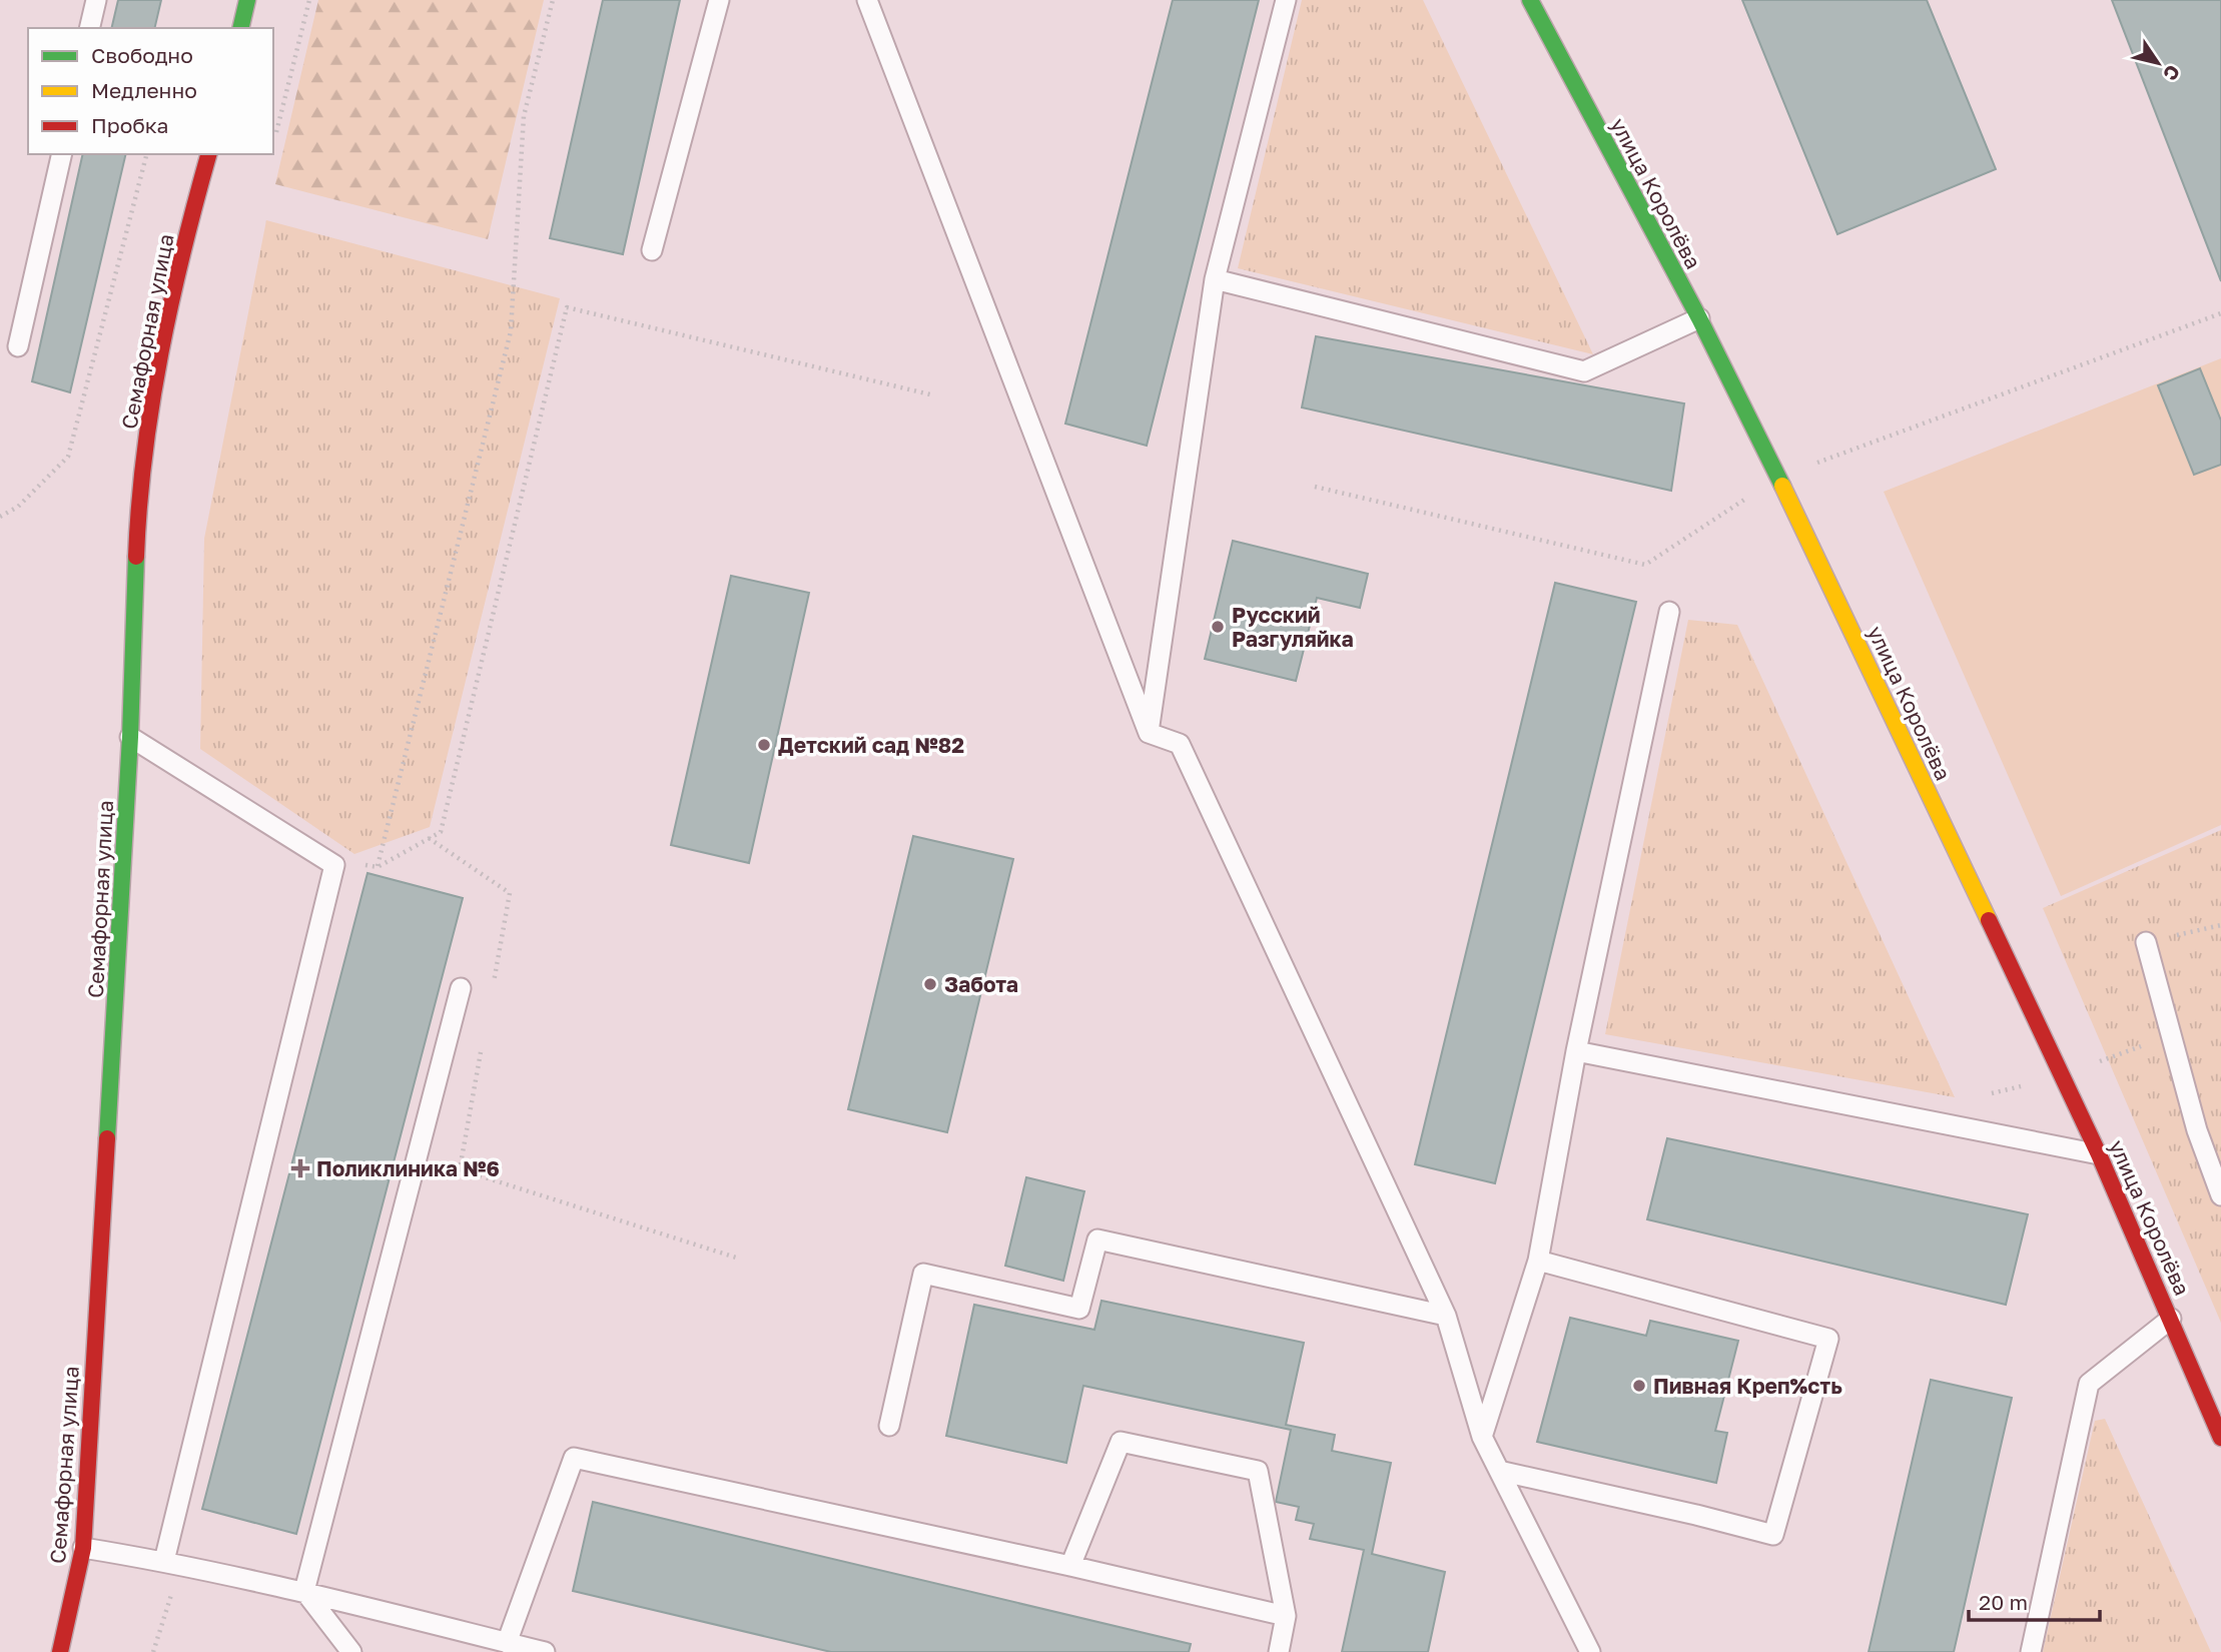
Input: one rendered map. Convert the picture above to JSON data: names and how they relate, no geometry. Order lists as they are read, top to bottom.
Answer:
{
  "streets": {
    "main road": ["улица Королёва", "Семафорная улица"]
  },
  "places": {
    "other": [
      "Русский Разгуляйка",
      "Детский сад №82",
      "Забота",
      "Пивная Креп%сть"
    ],
    "health": ["Поликлиника №6"]
  },
  "legend": ["Свободно", "Медленно", "Пробка"],
  "scale_bar": "20 m",
  "north": "bottom right"
}
